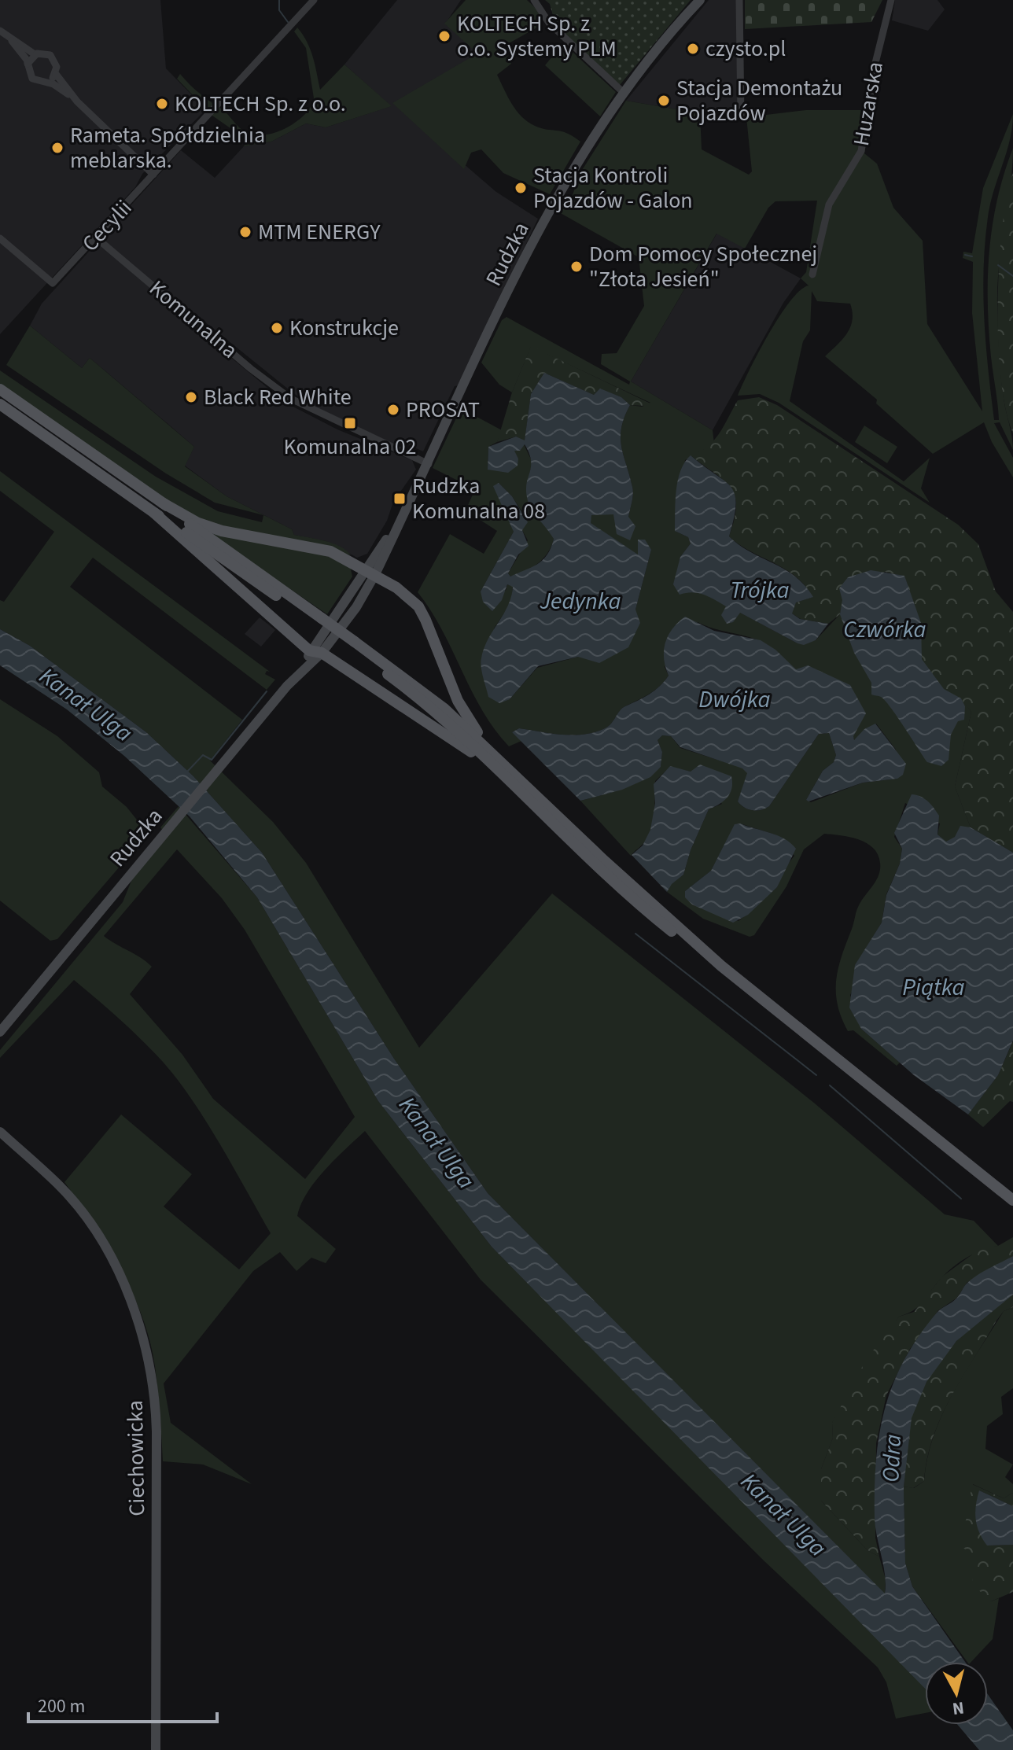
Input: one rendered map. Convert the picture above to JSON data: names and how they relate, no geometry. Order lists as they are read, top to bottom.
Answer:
{
  "streets": {
    "main road": ["Rudzka", "Ciechowicka"],
    "street": ["Huzarska", "Cecylii", "Komunalna"]
  },
  "crossings": [
    ["Cecylii", "Komunalna"],
    ["Rudzka", "Komunalna"]
  ],
  "water": [
    "Trójka",
    "Jedynka",
    "Czwórka",
    "Dwójka",
    "Kanał Ulga",
    "Piątka",
    "Odra"
  ],
  "places": {
    "other": [
      "KOLTECH Sp. z o.o. Systemy PLM",
      "czysto.pl",
      "Stacja Demontażu Pojazdów",
      "KOLTECH Sp. z o.o.",
      "Rameta. Spółdzielnia meblarska.",
      "Stacja Kontroli Pojazdów - Galon",
      "MTM ENERGY",
      "Dom Pomocy Społecznej \"Złota Jesień\"",
      "Konstrukcje",
      "Black Red White",
      "PROSAT"
    ],
    "transit": ["Komunalna 02", "Rudzka Komunalna 08"]
  },
  "scale_bar": "200 m",
  "north": "bottom"
}
